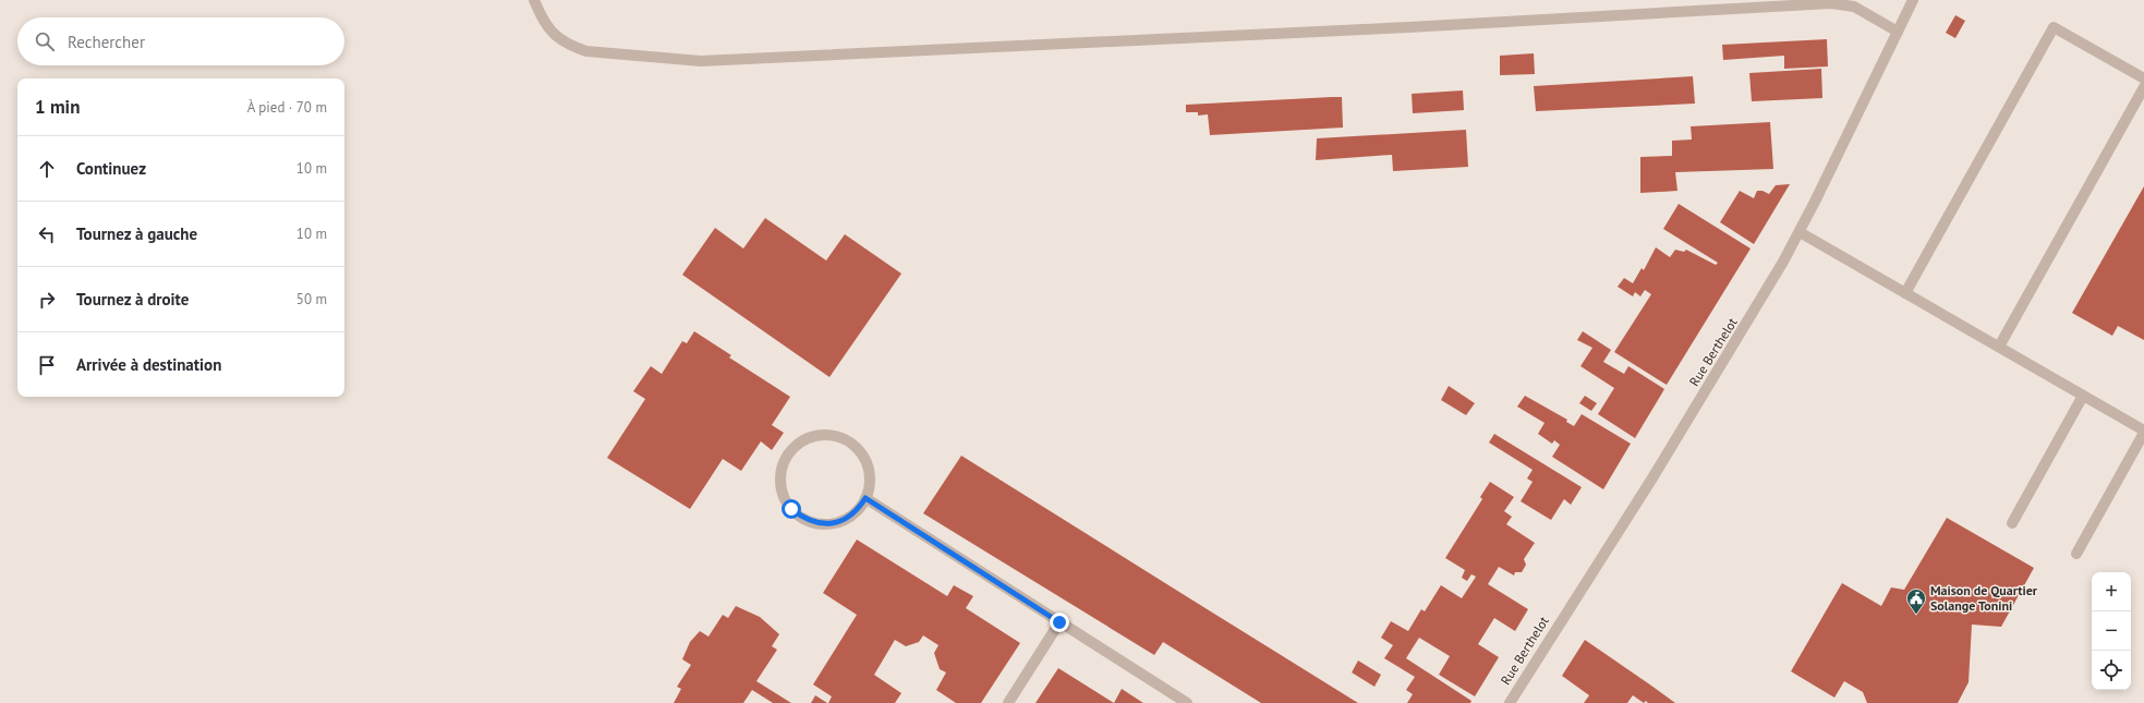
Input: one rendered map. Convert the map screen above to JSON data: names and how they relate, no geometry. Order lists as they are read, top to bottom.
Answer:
{
  "streets": {
    "street": ["Rue Berthelot"]
  },
  "places": {
    "public building": ["Maison de Quartier Solange Tonini"]
  },
  "page": {
    "search": "Rechercher",
    "heading": ["1 min", "À pied · 70 m"],
    "list": [
      ["Continuez", "10 m"],
      ["Tournez à gauche", "10 m"],
      ["Tournez à droite", "50 m"],
      "Arrivée à destination"
    ],
    "map_buttons": ["+", "−"]
  }
}
